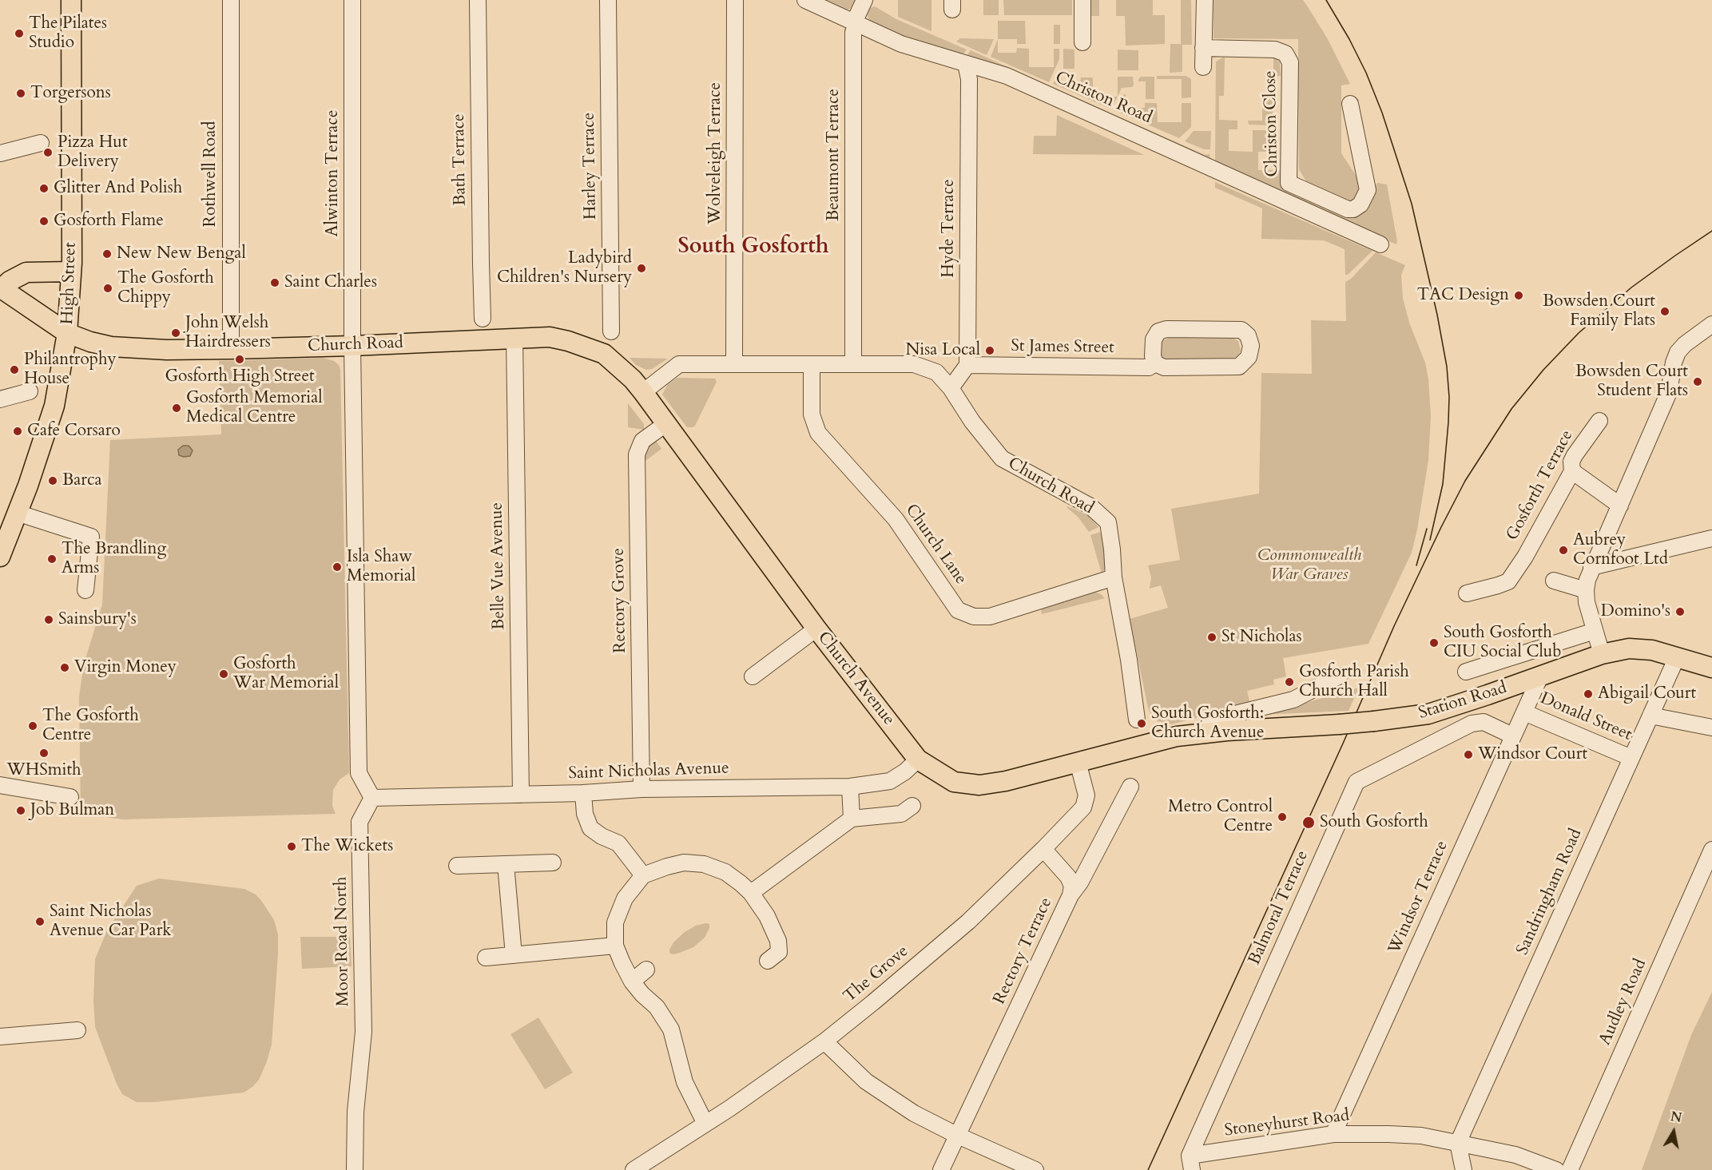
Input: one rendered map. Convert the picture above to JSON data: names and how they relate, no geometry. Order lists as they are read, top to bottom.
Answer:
{
  "streets": {
    "main road": [
      "High Street",
      "Church Road",
      "Church Avenue",
      "Station Road"
    ],
    "street": [
      "Christon Road",
      "Christon Close",
      "Wolveleigh Terrace",
      "Beaumont Terrace",
      "Bath Terrace",
      "Harley Terrace",
      "Alwinton Terrace",
      "Rothwell Road",
      "Hyde Terrace",
      "St James Street",
      "Gosforth Terrace",
      "Church Lane",
      "Belle Vue Avenue",
      "Rectory Grove",
      "Donald Street",
      "Saint Nicholas Avenue",
      "Sandringham Road",
      "Windsor Terrace",
      "Balmoral Terrace",
      "Moor Road North",
      "Rectory Terrace",
      "The Grove",
      "Audley Road",
      "Stoneyhurst Road"
    ]
  },
  "crossings": [
    ["Christon Road", "Beaumont Terrace"],
    ["Christon Road", "Hyde Terrace"],
    ["Wolveleigh Terrace", "Church Road"],
    ["Beaumont Terrace", "Church Road"],
    ["Alwinton Terrace", "Church Road"],
    ["Rothwell Road", "Church Road"],
    ["Hyde Terrace", "St James Street"],
    ["High Street", "Church Road"],
    ["Church Road", "Church Lane"],
    ["Church Road", "Belle Vue Avenue"],
    ["Church Road", "Church Avenue"],
    ["Belle Vue Avenue", "Saint Nicholas Avenue"],
    ["Rectory Grove", "Church Avenue"],
    ["Rectory Grove", "Saint Nicholas Avenue"],
    ["Church Avenue", "Station Road"],
    ["Church Avenue", "Saint Nicholas Avenue"],
    ["Church Avenue", "The Grove"],
    ["Station Road", "Sandringham Road"],
    ["Station Road", "Windsor Terrace"],
    ["Donald Street", "Sandringham Road"],
    ["Donald Street", "Windsor Terrace"],
    ["Saint Nicholas Avenue", "Moor Road North"],
    ["Sandringham Road", "Stoneyhurst Road"],
    ["Windsor Terrace", "Balmoral Terrace"],
    ["Windsor Terrace", "Stoneyhurst Road"],
    ["Balmoral Terrace", "Stoneyhurst Road"]
  ],
  "districts": ["South Gosforth"],
  "parks": ["Commonwealth War Graves"],
  "places": [
    "The Pilates Studio",
    "Torgersons",
    "Pizza Hut Delivery",
    "Glitter And Polish",
    "Gosforth Flame",
    "New New Bengal",
    "Ladybird Children's Nursery",
    "Saint Charles",
    "The Gosforth Chippy",
    "TAC Design",
    "Bowsden Court Family Flats",
    "John Welsh Hairdressers",
    "Nisa Local",
    "Gosforth High Street",
    "Philantrophy House",
    "Bowsden Court Student Flats",
    "Gosforth Memorial Medical Centre",
    "Cafe Corsaro",
    "Barca",
    "Aubrey Cornfoot Ltd",
    "The Brandling Arms",
    "Isla Shaw Memorial",
    "Domino's",
    "Sainsbury's",
    "St Nicholas",
    "South Gosforth CIU Social Club",
    "Virgin Money",
    "Gosforth War Memorial",
    "Gosforth Parish Church Hall",
    "Abigail Court",
    "South Gosforth: Church Avenue",
    "The Gosforth Centre",
    "WHSmith",
    "Windsor Court",
    "Job Bulman",
    "Metro Control Centre",
    "South Gosforth",
    "The Wickets",
    "Saint Nicholas Avenue Car Park"
  ],
  "north": "top"
}
